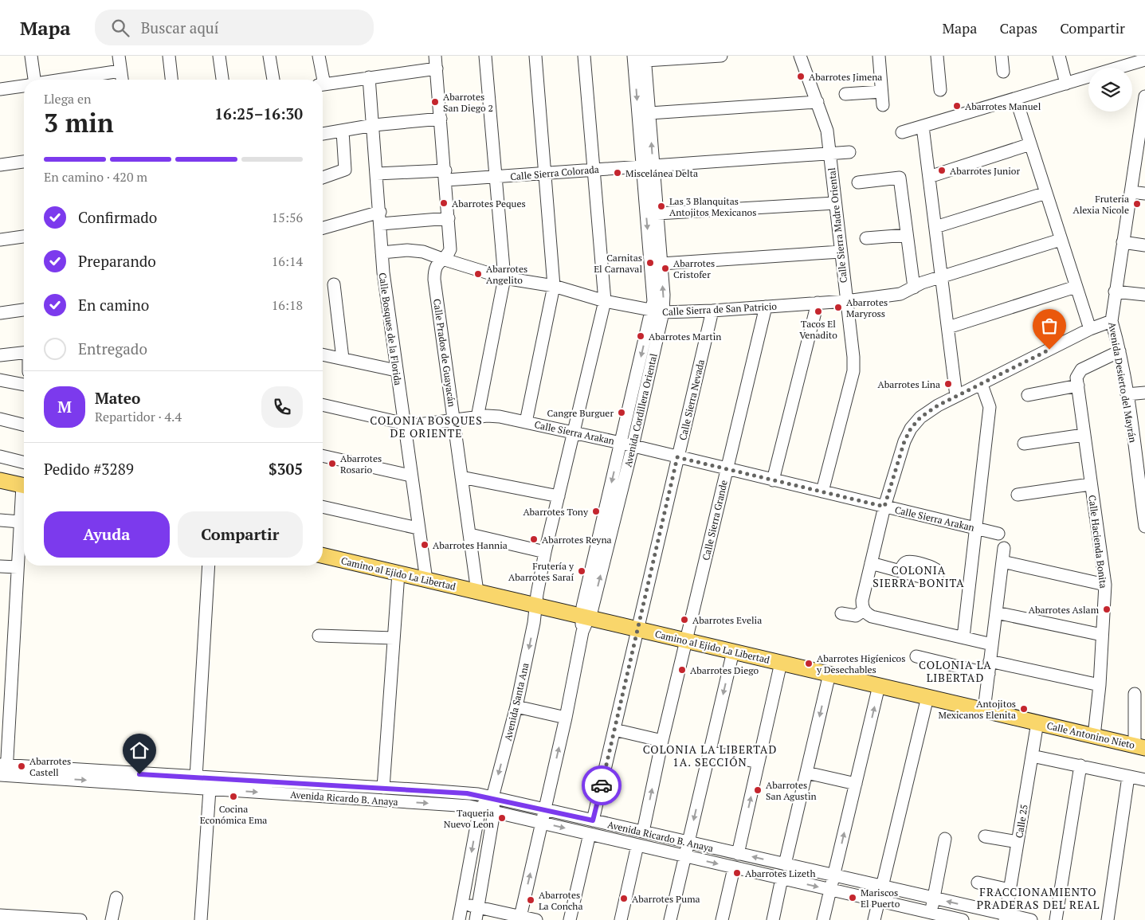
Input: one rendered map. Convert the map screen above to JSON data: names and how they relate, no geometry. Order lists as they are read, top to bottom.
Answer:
{
  "streets": {
    "main road": ["Camino al Ejido La Libertad", "Calle Antonino Nieto"],
    "street": [
      "Calle Sierra Colorada",
      "Calle Sierra Madre Oriental",
      "Calle Sierra de San Patricio",
      "Calle Bosques de la Florida",
      "Calle Prados de Guayacán",
      "Avenida Desierto del Mayrán",
      "Calle Sierra Nevada",
      "Avenida Cordillera Oriental",
      "Calle Sierra Arakan",
      "Calle Sierra Grande",
      "Calle Hacienda Bonita",
      "Avenida Santa Ana",
      "Avenida Ricardo B. Anaya",
      "Calle 25"
    ]
  },
  "crossings": [
    ["Calle Sierra Colorada", "Calle Sierra Madre Oriental"],
    ["Calle Sierra Colorada", "Calle Bosques de la Florida"],
    ["Calle Sierra Colorada", "Calle Prados de Guayacán"],
    ["Calle Sierra Colorada", "Avenida Cordillera Oriental"],
    ["Calle Sierra Colorada", "Avenida Santa Ana"],
    ["Calle Sierra Madre Oriental", "Calle Sierra de San Patricio"],
    ["Calle Sierra Madre Oriental", "Calle Sierra Arakan"],
    ["Calle Sierra de San Patricio", "Calle Bosques de la Florida"],
    ["Calle Sierra de San Patricio", "Calle Prados de Guayacán"],
    ["Calle Sierra de San Patricio", "Calle Sierra Nevada"],
    ["Calle Sierra de San Patricio", "Avenida Cordillera Oriental"],
    ["Calle Sierra de San Patricio", "Calle Sierra Grande"],
    ["Calle Sierra de San Patricio", "Avenida Santa Ana"],
    ["Calle Bosques de la Florida", "Calle Sierra Arakan"],
    ["Calle Bosques de la Florida", "Camino al Ejido La Libertad"],
    ["Calle Prados de Guayacán", "Calle Sierra Arakan"],
    ["Calle Prados de Guayacán", "Camino al Ejido La Libertad"],
    ["Avenida Desierto del Mayrán", "Calle Hacienda Bonita"],
    ["Calle Sierra Nevada", "Calle Sierra Arakan"],
    ["Calle Sierra Nevada", "Camino al Ejido La Libertad"],
    ["Calle Sierra Nevada", "Avenida Ricardo B. Anaya"],
    ["Avenida Cordillera Oriental", "Calle Sierra Arakan"],
    ["Avenida Cordillera Oriental", "Camino al Ejido La Libertad"],
    ["Calle Sierra Arakan", "Calle Sierra Grande"],
    ["Calle Sierra Arakan", "Avenida Santa Ana"],
    ["Calle Sierra Grande", "Camino al Ejido La Libertad"],
    ["Calle Sierra Grande", "Avenida Ricardo B. Anaya"],
    ["Calle Hacienda Bonita", "Calle Antonino Nieto"],
    ["Camino al Ejido La Libertad", "Avenida Santa Ana"],
    ["Camino al Ejido La Libertad", "Calle Antonino Nieto"],
    ["Camino al Ejido La Libertad", "Calle 25"],
    ["Avenida Santa Ana", "Avenida Ricardo B. Anaya"],
    ["Calle Antonino Nieto", "Calle 25"],
    ["Avenida Ricardo B. Anaya", "Calle 25"]
  ],
  "districts": [
    "COLONIA BOSQUES DE ORIENTE",
    "COLONIA SIERRA BONITA",
    "COLONIA LA LIBERTAD",
    "COLONIA LA LIBERTAD 1A. SECCIÓN",
    "FRACCIONAMIENTO PRADERAS DEL REAL"
  ],
  "places": [
    "Abarrotes Jimena",
    "Abarrotes San Diego 2",
    "Abarrotes Manuel",
    "Abarrotes Junior",
    "Miscelánea Delta",
    "Abarrotes Peques",
    "Fruteria Alexia Nicole",
    "Las 3 Blanquitas Antojitos Mexicanos",
    "Carnitas El Carnaval",
    "Abarrotes Cristofer",
    "Abarrotes Angelito",
    "Abarrotes Maryross",
    "Tacos El Venadito",
    "Abarrotes Martin",
    "Abarrotes Lina",
    "Cangre Burguer",
    "Abarrotes Rosario",
    "Abarrotes Tony",
    "Abarrotes Reyna",
    "Abarrotes Hannia",
    "Frutería y Abarrotes Saraí",
    "Abarrotes Aslam",
    "Abarrotes Evelia",
    "Abarrotes Higíenicos y Desechables",
    "Abarrotes Diego",
    "Antojitos Mexicanos Elenita",
    "Abarrotes Castell",
    "Abarrotes San Agustin",
    "Cocina Económica Ema",
    "Taqueria Nuevo Leon",
    "Abarrotes Lizeth",
    "Mariscos El Puerto",
    "Abarrotes Puma",
    "Abarrotes La Concha"
  ],
  "page": {
    "header": "Mapa",
    "search": "Buscar aquí",
    "nav": ["Mapa", "Capas", "Compartir"],
    "heading": ["3 min", "Llega en", "16:25–16:30"],
    "panel": [
      "Mateo",
      "Repartidor · 4.4",
      "Pedido #3289",
      "$305"
    ],
    "bar": "En camino · 420 m",
    "list": [
      ["Confirmado", "15:56"],
      ["Preparando", "16:14"],
      ["En camino", "16:18"],
      "Entregado"
    ],
    "round": "M",
    "buttons": ["Ayuda", "Compartir"]
  }
}
